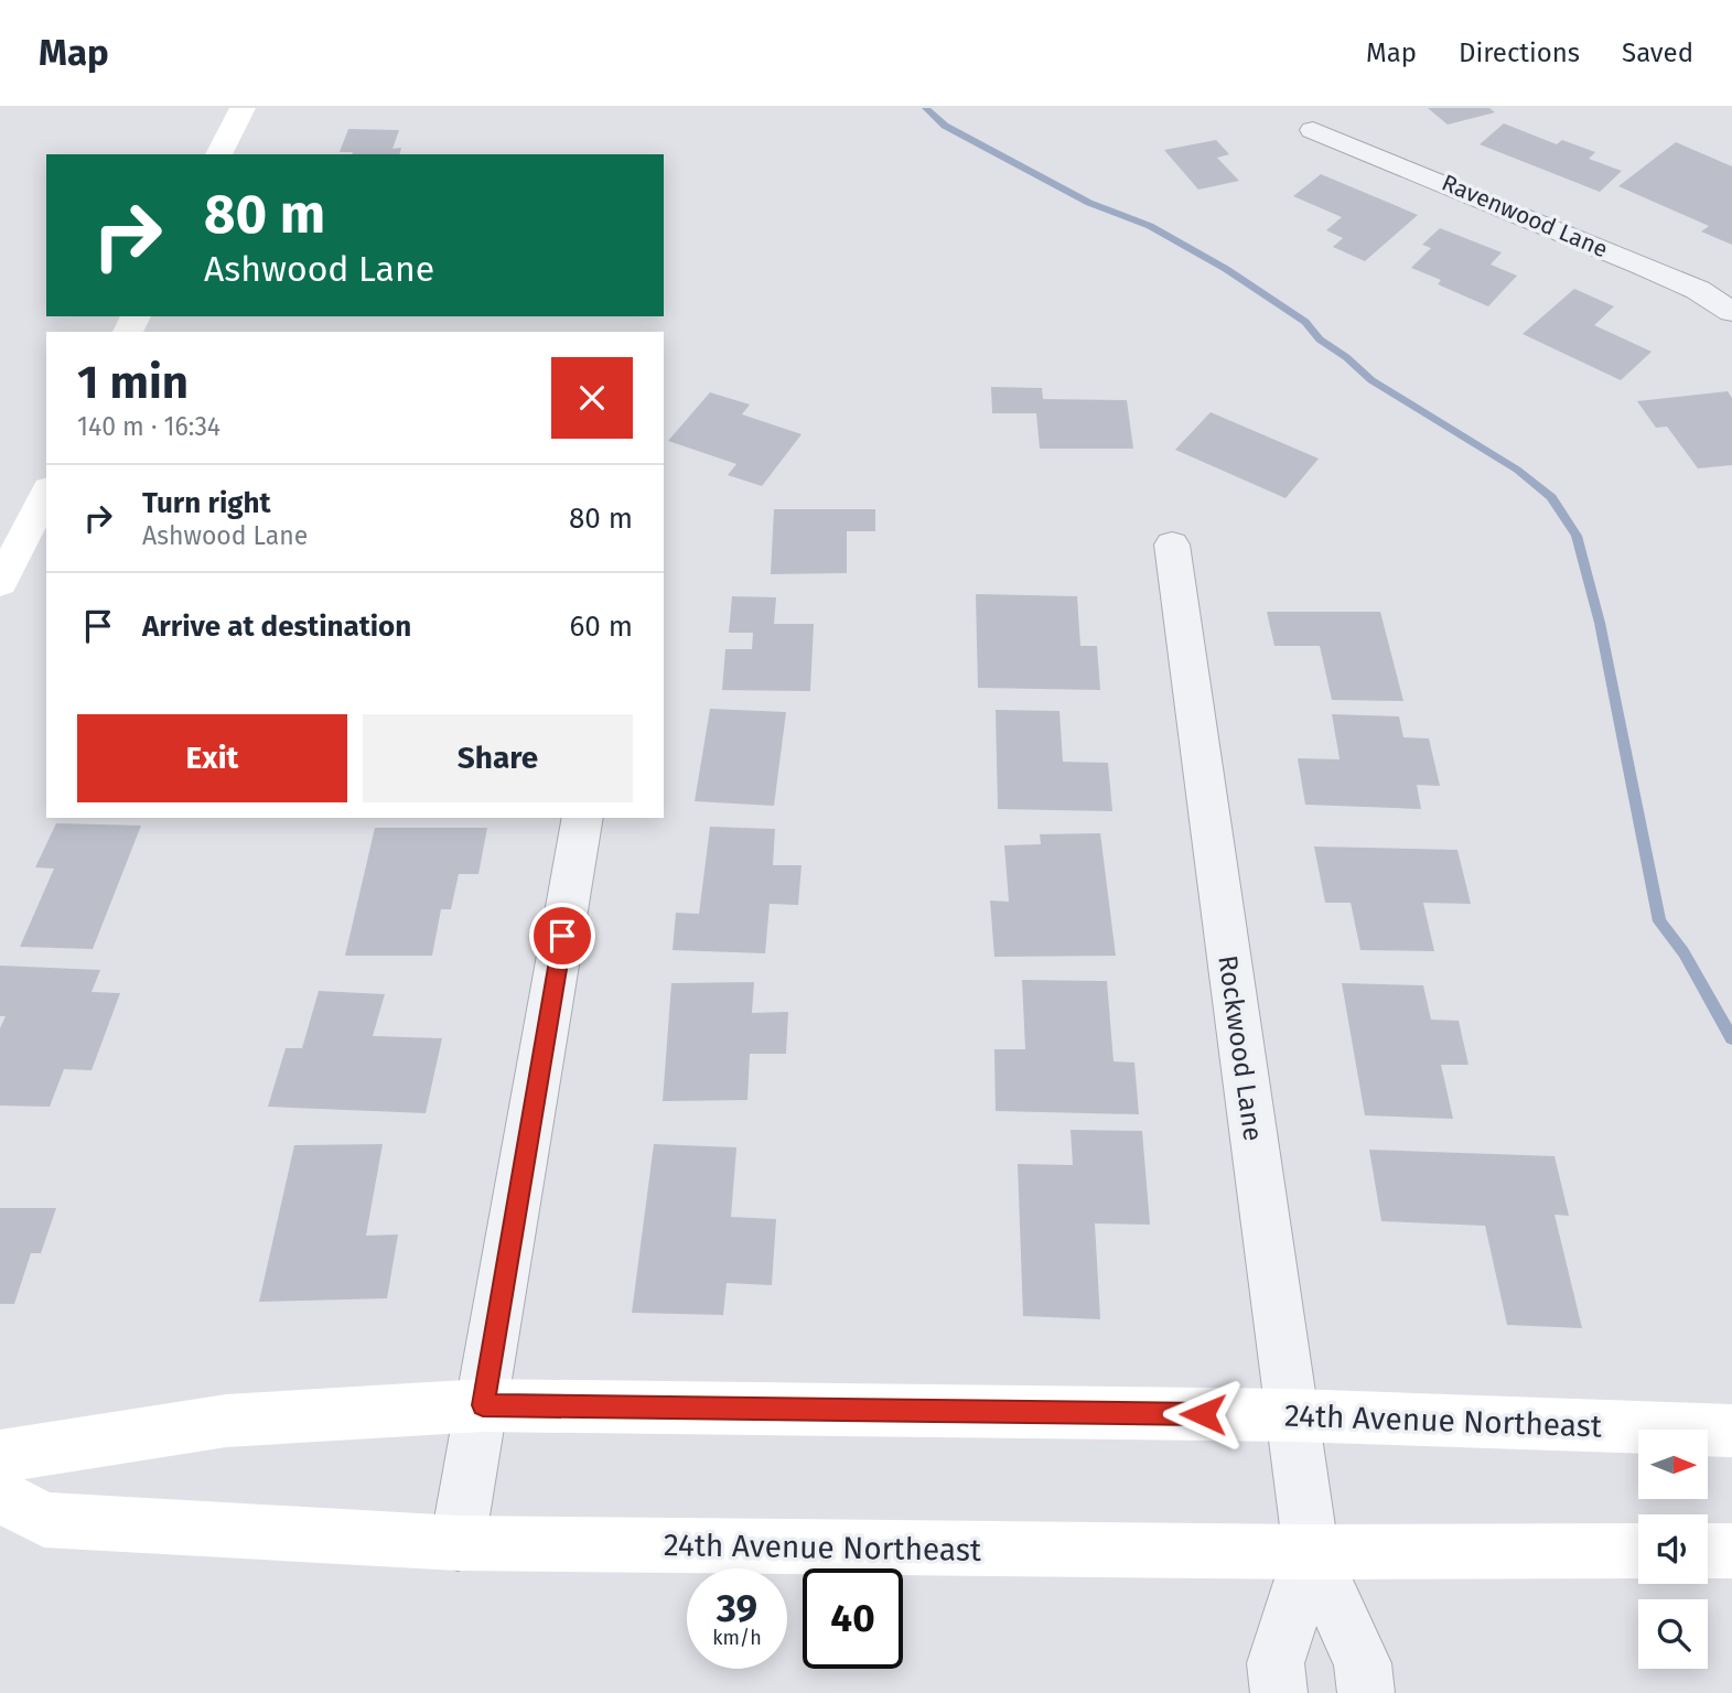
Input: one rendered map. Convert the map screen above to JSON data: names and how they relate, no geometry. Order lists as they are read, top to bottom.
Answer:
{
  "streets": {
    "street": ["Ravenwood Lane", "Rockwood Lane", "24th Avenue Northeast"]
  },
  "crossings": [
    ["Rockwood Lane", "24th Avenue Northeast"]
  ],
  "north": "right",
  "page": {
    "header": "Map",
    "nav": ["Map", "Directions", "Saved"],
    "turn": ["80 m", "Ashwood Lane"],
    "heading": ["1 min", "140 m · 16:34"],
    "list": [
      {
        "name": "Turn right",
        "note": "Ashwood Lane",
        "value": "80 m"
      },
      {
        "name": "Arrive at destination",
        "value": "60 m"
      }
    ],
    "buttons": ["Exit", "Share"],
    "speed": "39 km/h",
    "limit": "40"
  }
}
